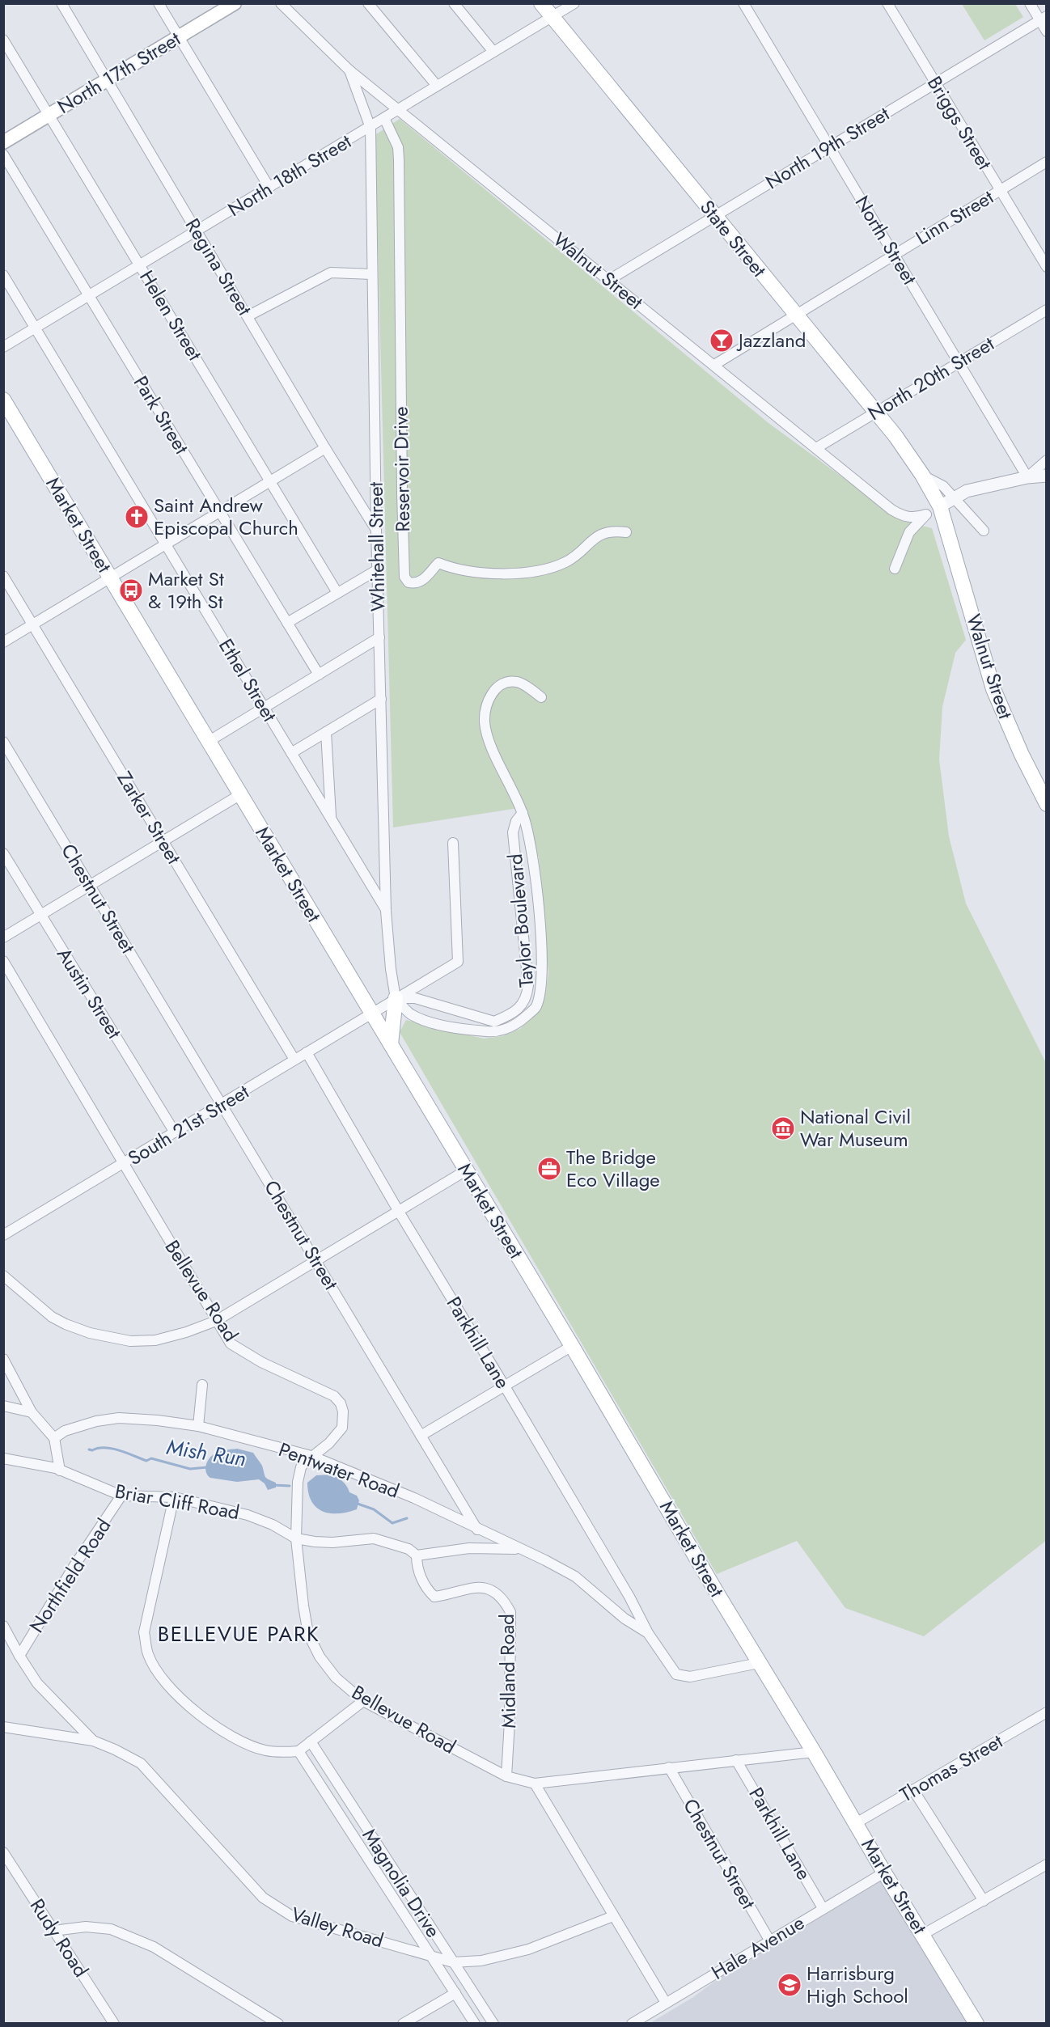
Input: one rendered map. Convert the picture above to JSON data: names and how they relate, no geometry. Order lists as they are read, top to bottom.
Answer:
{
  "streets": {
    "main road": [
      "North 17th Street",
      "State Street",
      "Walnut Street",
      "Market Street"
    ],
    "street": [
      "Briggs Street",
      "North 19th Street",
      "North 18th Street",
      "Linn Street",
      "North Street",
      "Regina Street",
      "Helen Street",
      "North 20th Street",
      "Park Street",
      "Reservoir Drive",
      "Whitehall Street",
      "Ethel Street",
      "Zarker Street",
      "Chestnut Street",
      "Taylor Boulevard",
      "Austin Street",
      "South 21st Street",
      "Bellevue Road",
      "Parkhill Lane",
      "Pentwater Road",
      "Briar Cliff Road",
      "Northfield Road",
      "Midland Road",
      "Thomas Street",
      "Magnolia Drive",
      "Valley Road",
      "Rudy Road",
      "Hale Avenue"
    ]
  },
  "crossings": [
    ["North 17th Street", "Regina Street"],
    ["North 17th Street", "Helen Street"],
    ["Briggs Street", "North 19th Street"],
    ["Briggs Street", "Linn Street"],
    ["North 19th Street", "State Street"],
    ["North 19th Street", "North Street"],
    ["North 19th Street", "Walnut Street"],
    ["North 18th Street", "State Street"],
    ["North 18th Street", "Regina Street"],
    ["North 18th Street", "Walnut Street"],
    ["North 18th Street", "Helen Street"],
    ["North 18th Street", "Park Street"],
    ["North 18th Street", "Reservoir Drive"],
    ["North 18th Street", "Whitehall Street"],
    ["North 18th Street", "Ethel Street"],
    ["Linn Street", "State Street"],
    ["Linn Street", "North Street"],
    ["Linn Street", "Walnut Street"],
    ["State Street", "Walnut Street"],
    ["State Street", "North 20th Street"],
    ["North Street", "North 20th Street"],
    ["Regina Street", "Whitehall Street"],
    ["Walnut Street", "North 20th Street"],
    ["Walnut Street", "Whitehall Street"],
    ["Market Street", "South 21st Street"],
    ["Market Street", "Bellevue Road"],
    ["Market Street", "Thomas Street"],
    ["Market Street", "Hale Avenue"],
    ["Whitehall Street", "Ethel Street"],
    ["Whitehall Street", "Taylor Boulevard"],
    ["Zarker Street", "South 21st Street"],
    ["Chestnut Street", "South 21st Street"],
    ["Chestnut Street", "Bellevue Road"],
    ["Chestnut Street", "Pentwater Road"],
    ["Chestnut Street", "Hale Avenue"],
    ["Austin Street", "South 21st Street"],
    ["South 21st Street", "Bellevue Road"],
    ["South 21st Street", "Parkhill Lane"],
    ["Bellevue Road", "Parkhill Lane"],
    ["Bellevue Road", "Pentwater Road"],
    ["Bellevue Road", "Briar Cliff Road"],
    ["Bellevue Road", "Midland Road"],
    ["Parkhill Lane", "Hale Avenue"],
    ["Briar Cliff Road", "Northfield Road"],
    ["Briar Cliff Road", "Midland Road"],
    ["Magnolia Drive", "Valley Road"]
  ],
  "districts": ["BELLEVUE PARK"],
  "water": ["Mish Run"],
  "places": {
    "bar": ["Jazzland"],
    "church": ["Saint Andrew Episcopal Church"],
    "bus stop": ["Market St & 19th St"],
    "museum": ["National Civil War Museum"],
    "office": ["The Bridge Eco Village"],
    "school or university": ["Harrisburg High School"]
  }
}
